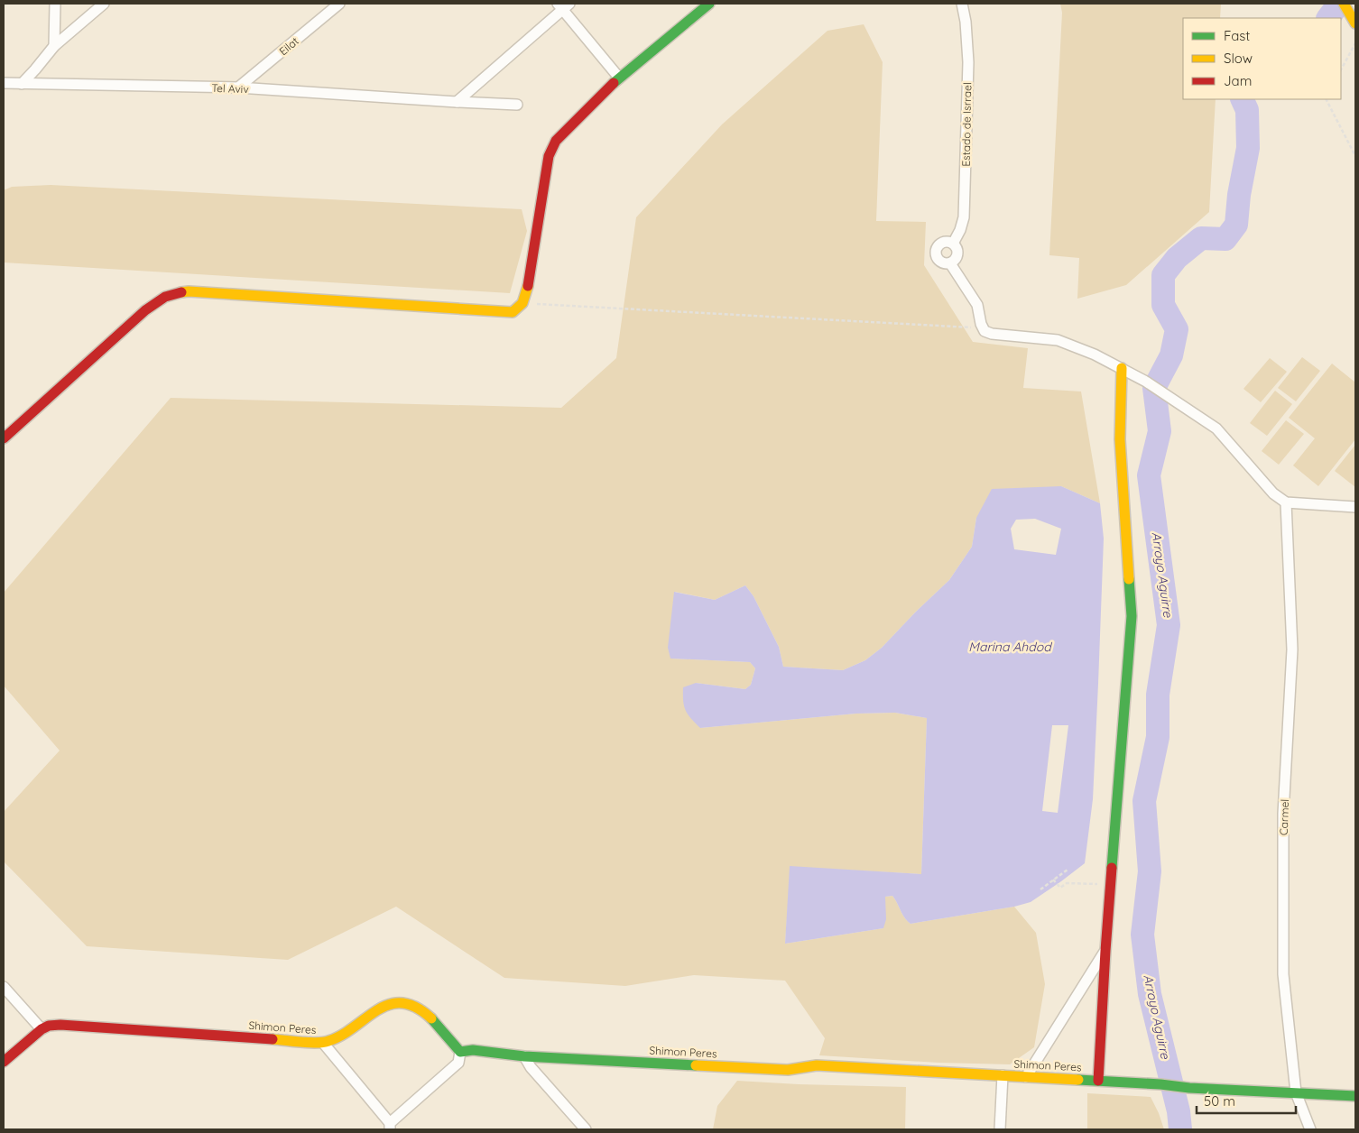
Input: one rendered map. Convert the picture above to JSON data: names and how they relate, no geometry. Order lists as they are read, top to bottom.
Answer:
{
  "streets": {
    "main road": ["Shimon Peres"],
    "street": [
      "Eilat",
      "Tel Aviv",
      "Estado de Isrrael",
      "Carmel"
    ]
  },
  "crossings": [
    ["Eilat", "Tel Aviv"],
    ["Carmel", "Shimon Peres"]
  ],
  "water": ["Arroyo Aguirre", "Marina Ahdod"],
  "legend": ["Fast", "Slow", "Jam"],
  "scale_bar": "50 m"
}
